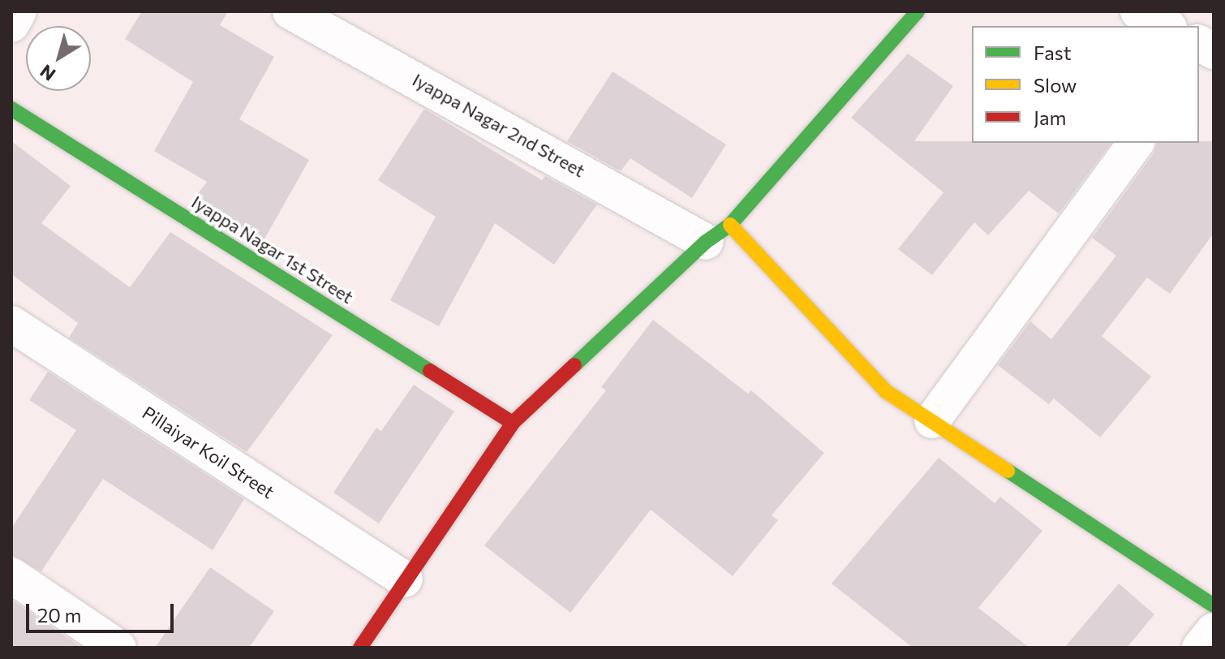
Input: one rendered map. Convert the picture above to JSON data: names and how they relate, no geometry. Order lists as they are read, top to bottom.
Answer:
{
  "streets": {
    "street": ["Iyappa Nagar 2nd Street", "Iyappa Nagar 1st Street", "Pillaiyar Koil Street"]
  },
  "legend": ["Fast", "Slow", "Jam"],
  "scale_bar": "20 m",
  "north": "bottom left"
}
